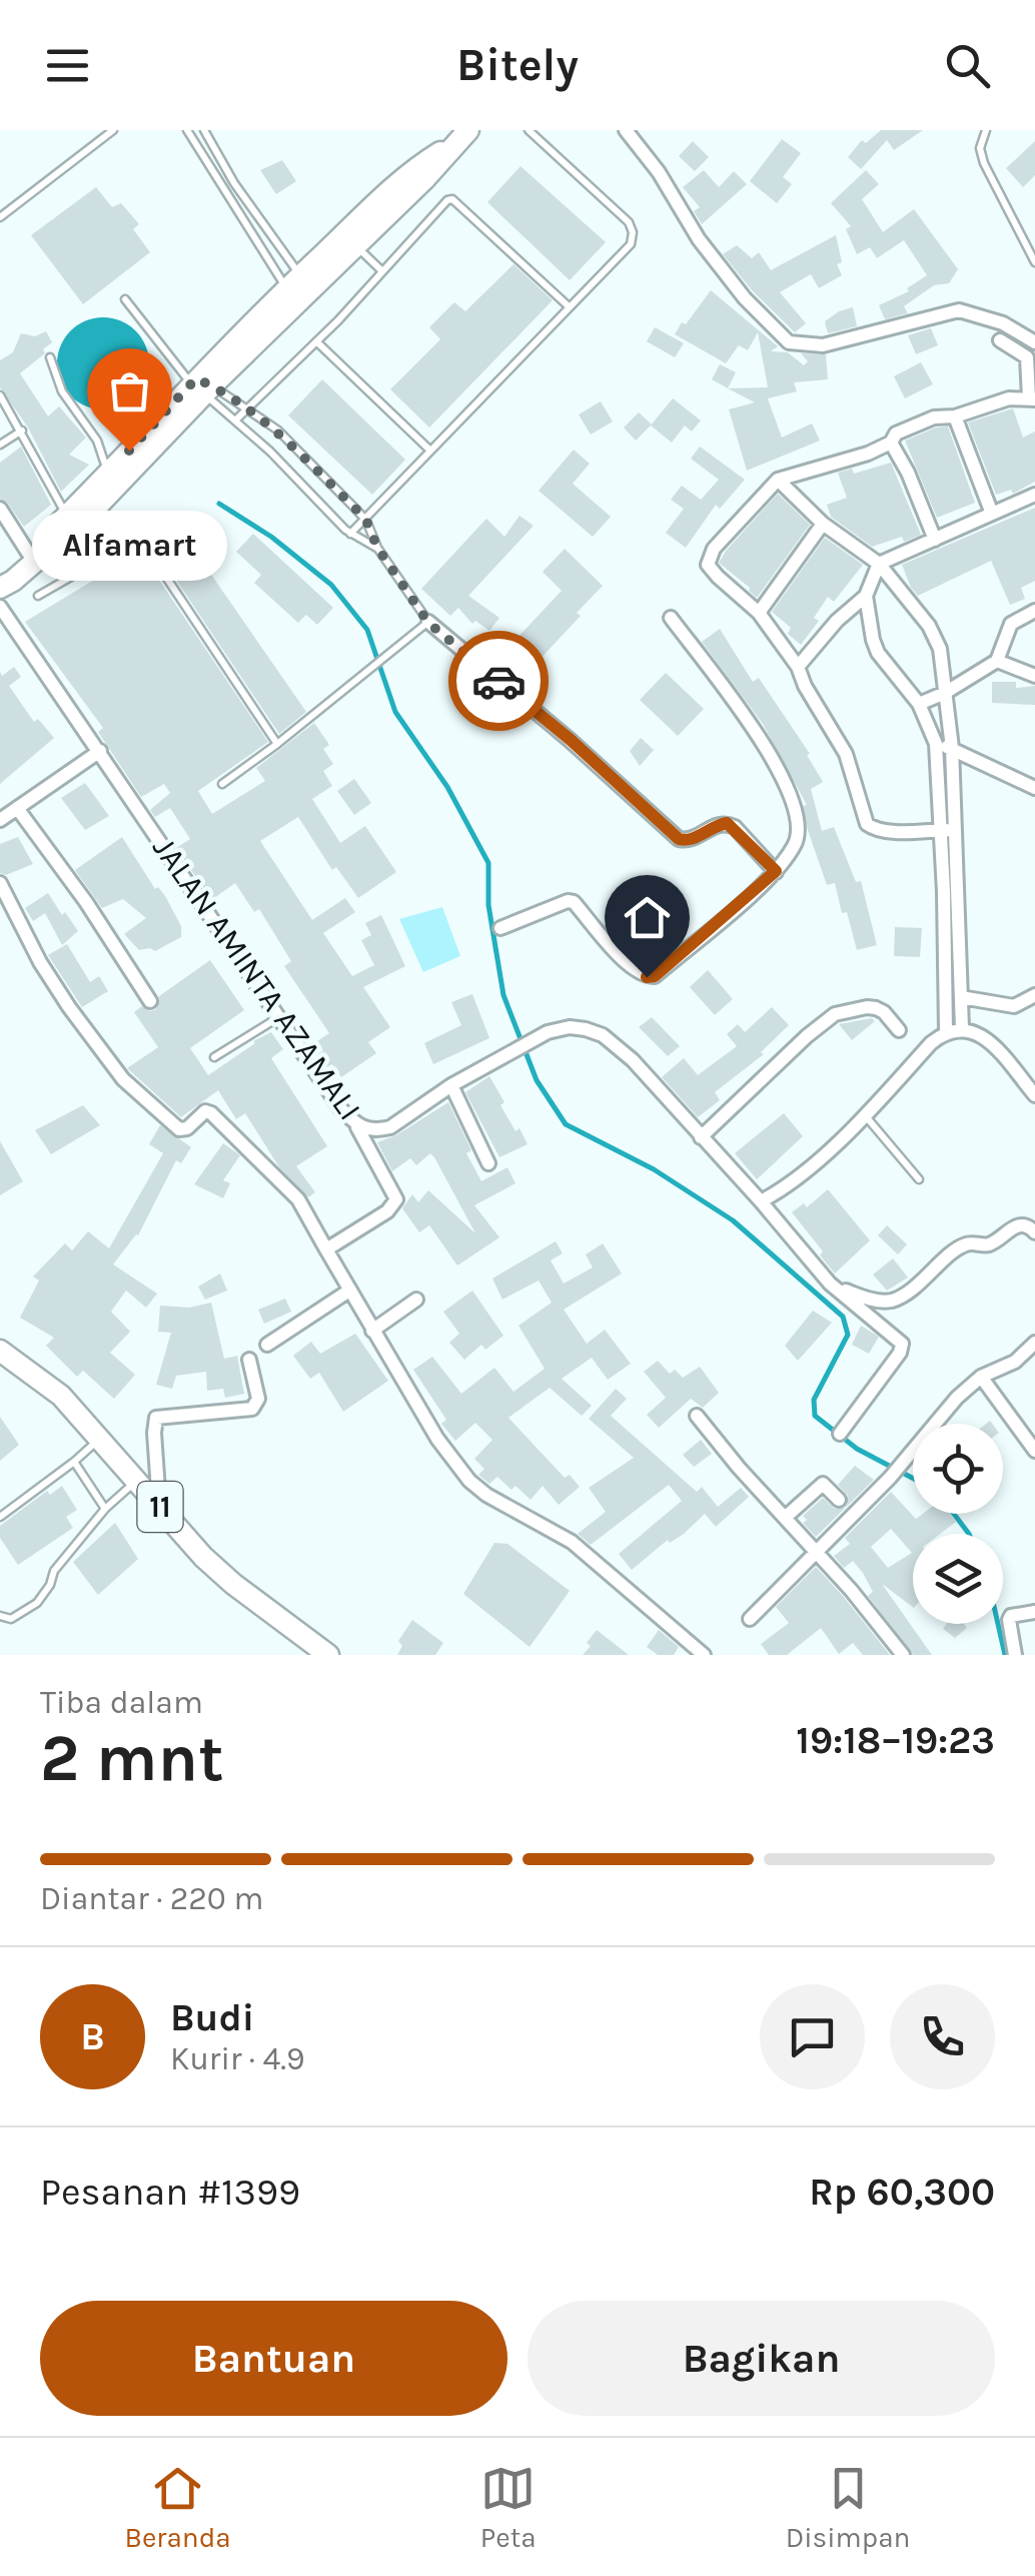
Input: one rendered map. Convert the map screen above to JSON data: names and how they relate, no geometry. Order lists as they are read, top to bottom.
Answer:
{
  "streets": {
    "highway": ["11"],
    "street": ["JALAN AMINTA AZAMALI"]
  },
  "places": ["Alfamart"],
  "page": {
    "header": "Bitely",
    "bubble": "Alfamart",
    "heading": ["2 mnt", "Tiba dalam", "19:18–19:23"],
    "panel": [
      "Budi",
      "Kurir · 4.9",
      "Pesanan #1399",
      "Rp 60,300"
    ],
    "bar": "Diantar · 220 m",
    "round": "B",
    "buttons": ["Bantuan", "Bagikan"],
    "tabs": ["Beranda", "Peta", "Disimpan"]
  }
}
